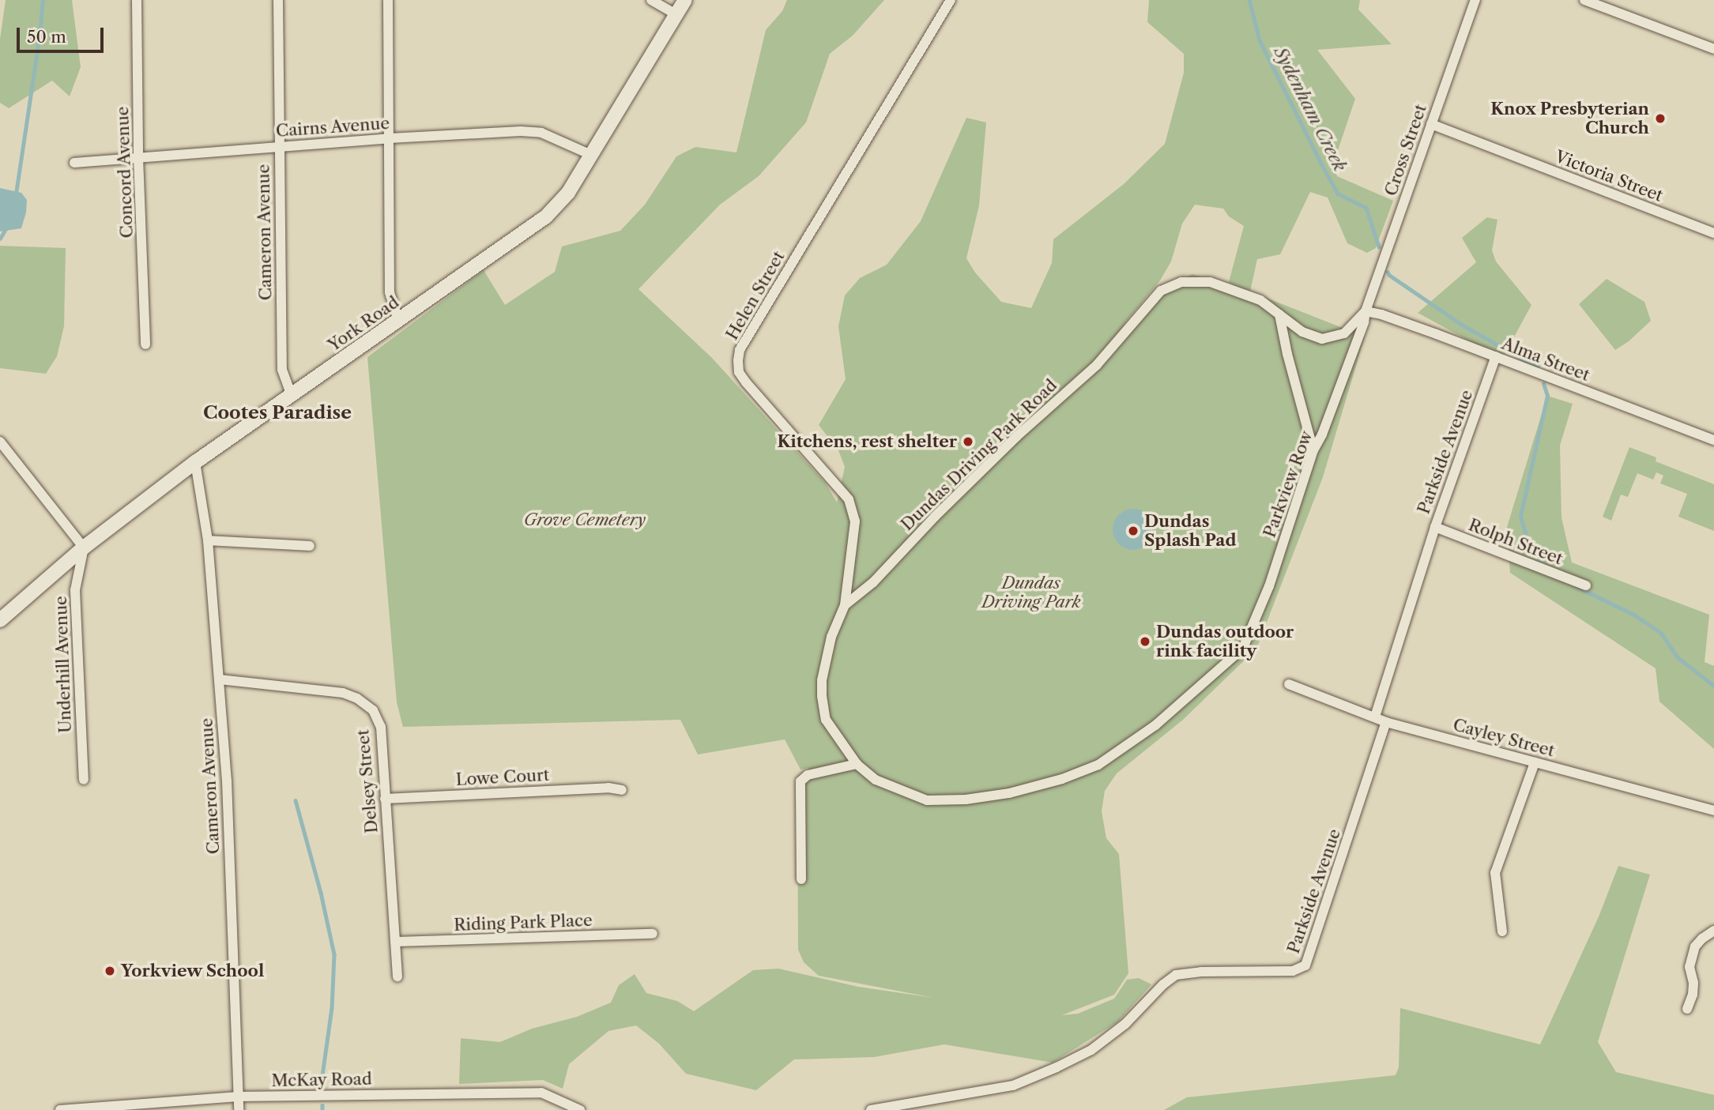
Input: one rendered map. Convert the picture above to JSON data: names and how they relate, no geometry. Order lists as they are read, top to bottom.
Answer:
{
  "streets": {
    "street": [
      "Cairns Avenue",
      "Cross Street",
      "Concord Avenue",
      "Victoria Street",
      "Cameron Avenue",
      "Helen Street",
      "York Road",
      "Alma Street",
      "Parkside Avenue",
      "Dundas Driving Park Road",
      "Parkview Row",
      "Rolph Street",
      "Underhill Avenue",
      "Cayley Street",
      "Lowe Court",
      "Delsey Street",
      "Riding Park Place",
      "McKay Road"
    ]
  },
  "crossings": [
    ["Cairns Avenue", "Concord Avenue"],
    ["Cairns Avenue", "Cameron Avenue"],
    ["Cairns Avenue", "York Road"],
    ["Cross Street", "Victoria Street"],
    ["Cross Street", "Alma Street"],
    ["Cross Street", "Dundas Driving Park Road"],
    ["Cross Street", "Parkview Row"],
    ["Cameron Avenue", "York Road"],
    ["Cameron Avenue", "Delsey Street"],
    ["Cameron Avenue", "McKay Road"],
    ["Helen Street", "Dundas Driving Park Road"],
    ["York Road", "Underhill Avenue"],
    ["Alma Street", "Parkside Avenue"],
    ["Alma Street", "Dundas Driving Park Road"],
    ["Alma Street", "Parkview Row"],
    ["Parkside Avenue", "Rolph Street"],
    ["Parkside Avenue", "Cayley Street"],
    ["Dundas Driving Park Road", "Parkview Row"],
    ["Lowe Court", "Delsey Street"],
    ["Delsey Street", "Riding Park Place"]
  ],
  "districts": ["Cootes Paradise"],
  "water": ["Sydenham Creek"],
  "parks": ["Grove Cemetery", "Dundas Driving Park"],
  "places": [
    "Knox Presbyterian Church",
    "Kitchens, rest shelter",
    "Dundas Splash Pad",
    "Dundas outdoor rink facility",
    "Yorkview School"
  ],
  "scale_bar": "50 m"
}
